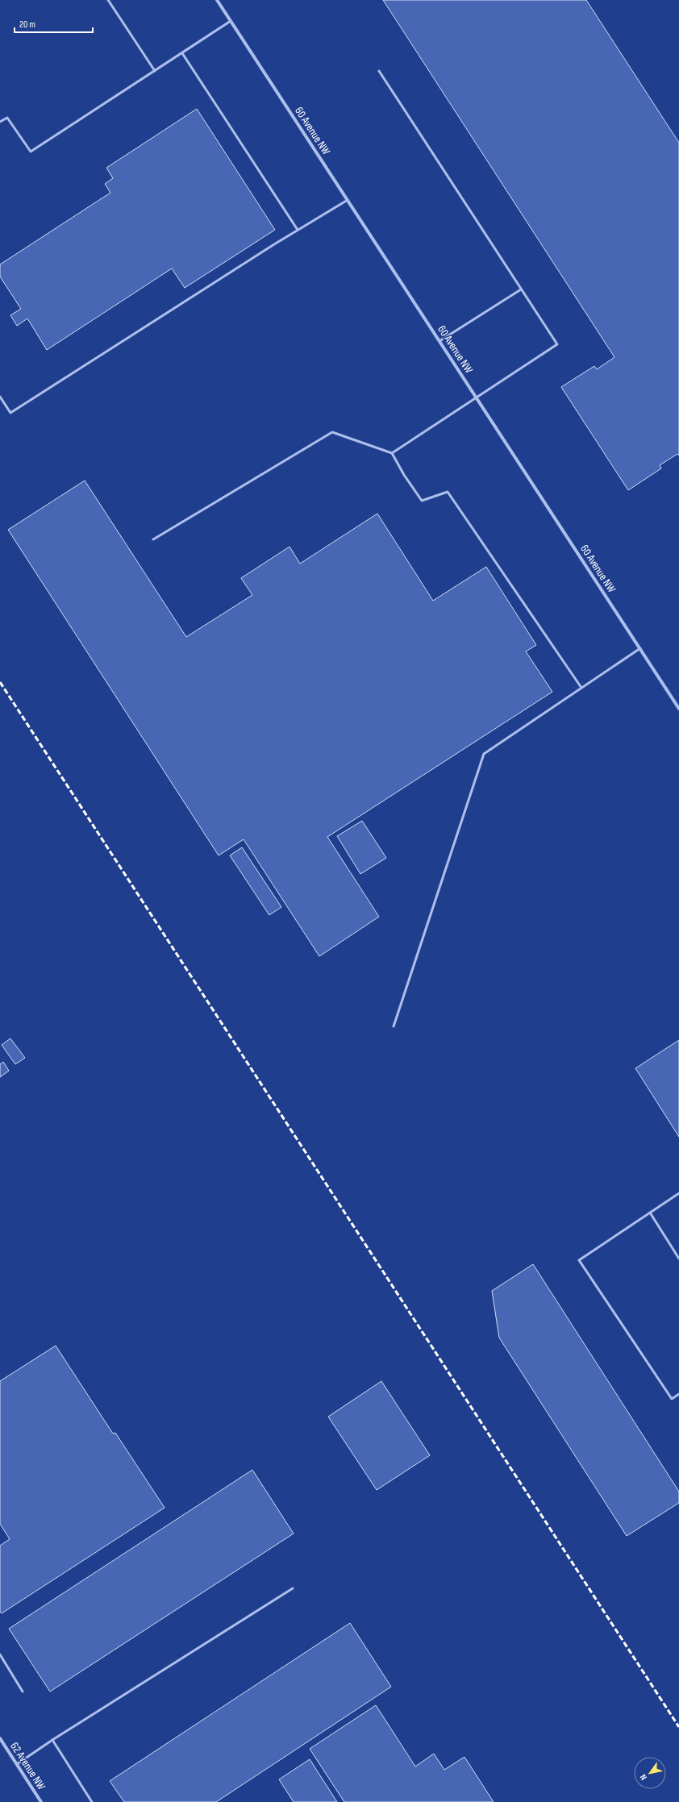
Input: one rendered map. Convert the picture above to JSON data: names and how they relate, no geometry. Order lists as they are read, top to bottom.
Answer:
{
  "streets": {
    "street": ["60 Avenue NW", "62 Avenue NW"]
  },
  "scale_bar": "20 m",
  "north": "bottom left"
}
